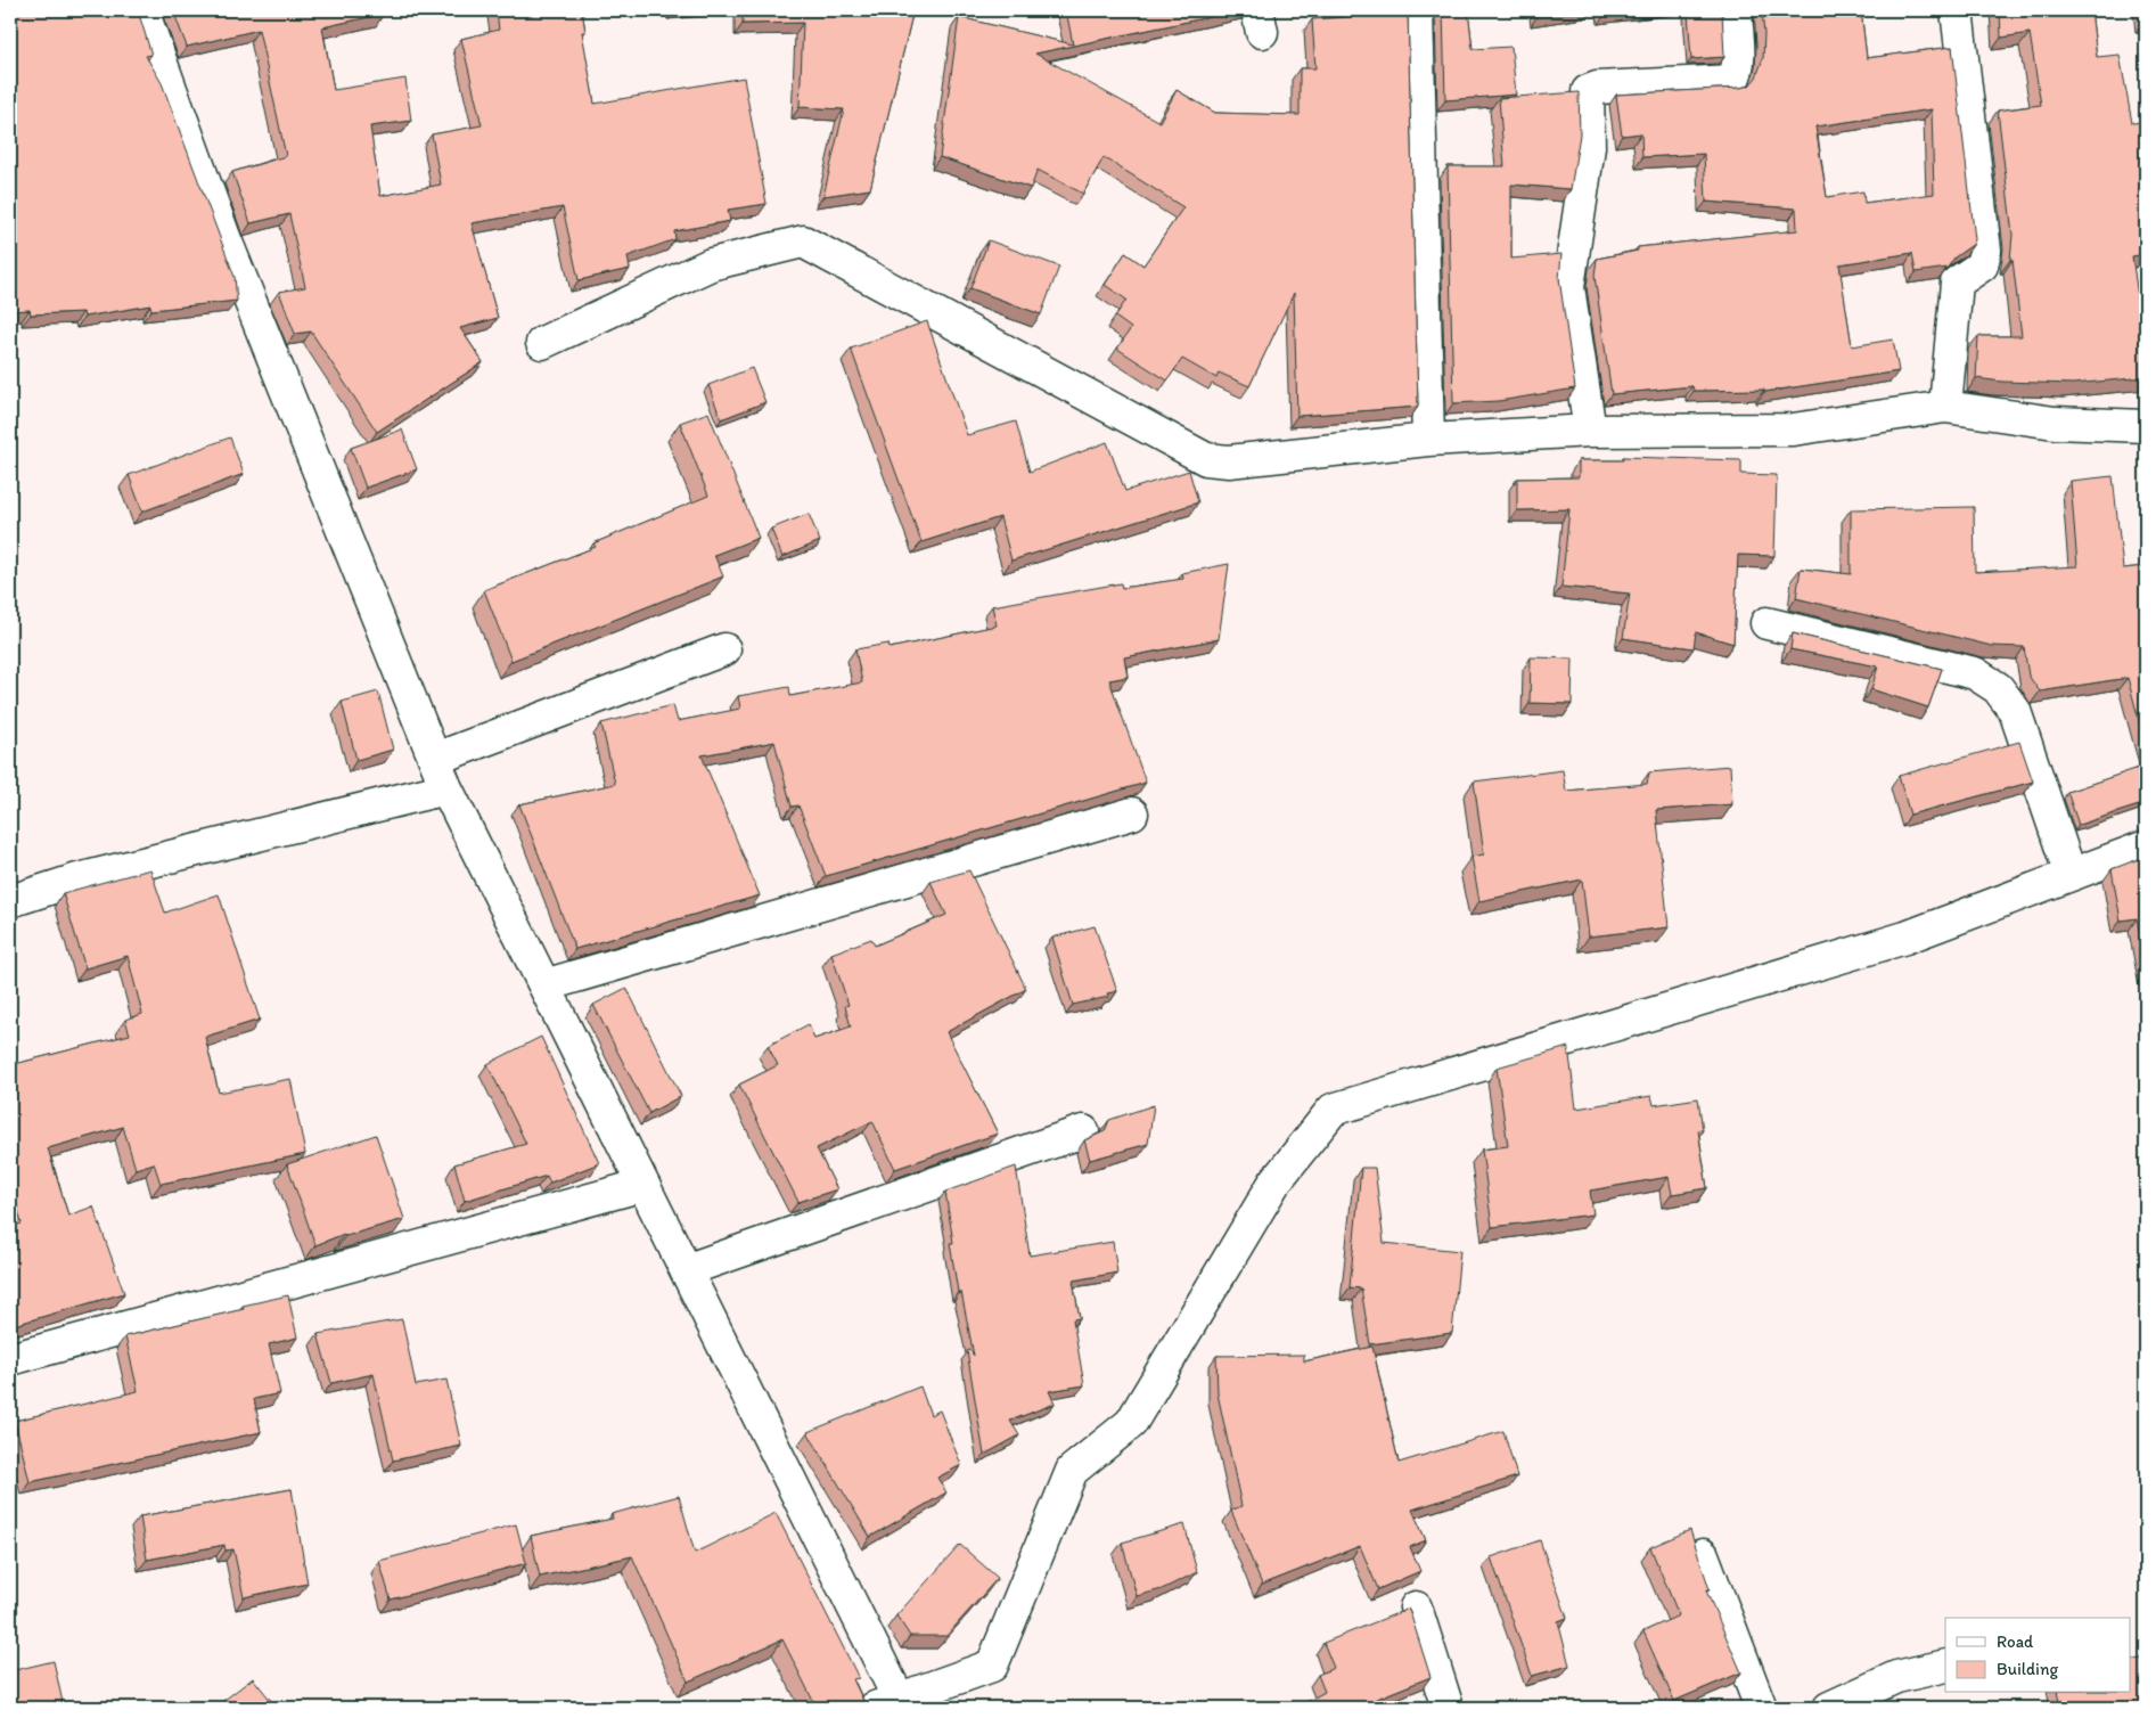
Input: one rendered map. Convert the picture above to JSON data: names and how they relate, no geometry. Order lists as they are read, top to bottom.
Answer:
{
  "legend": ["Road", "Building"]
}
